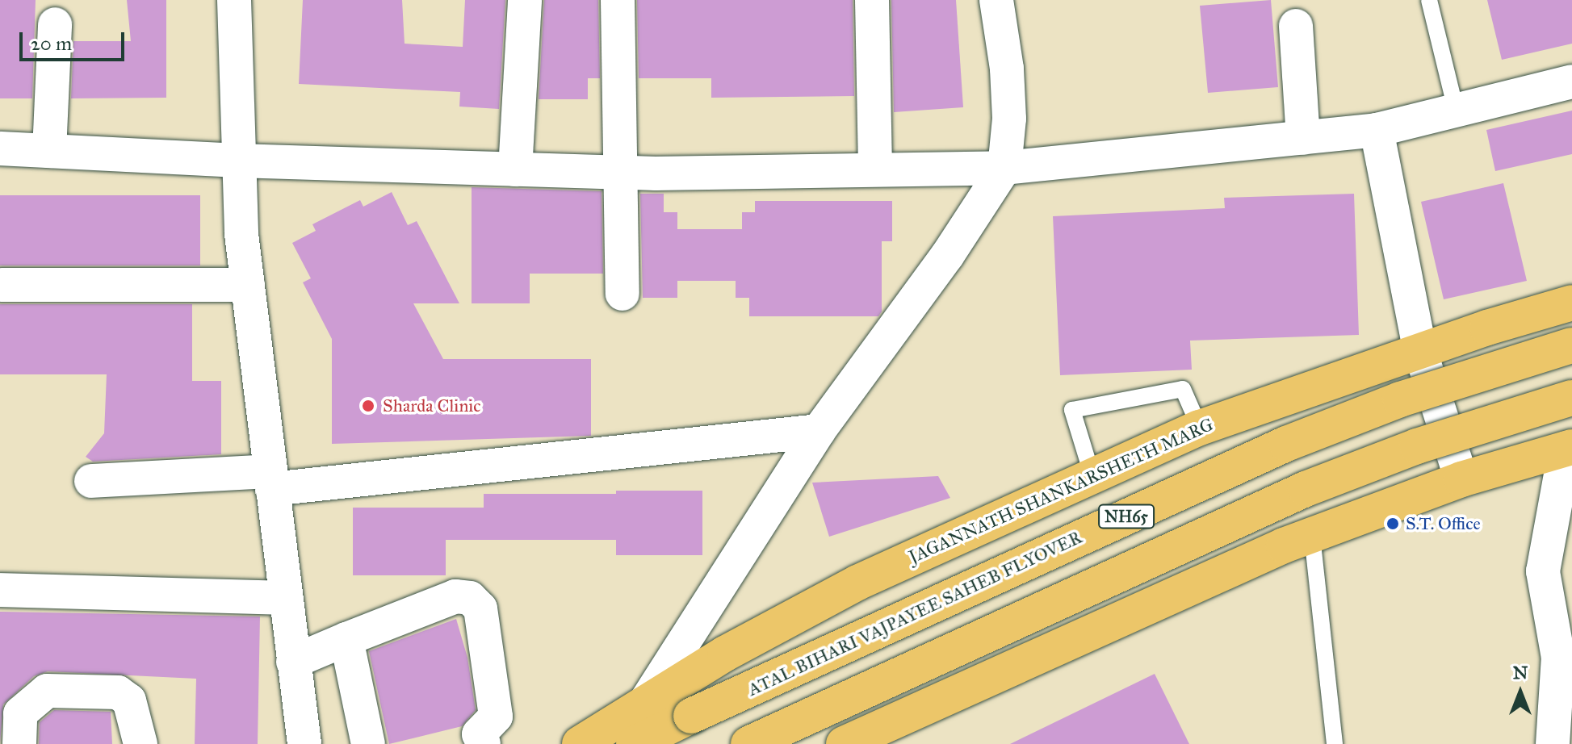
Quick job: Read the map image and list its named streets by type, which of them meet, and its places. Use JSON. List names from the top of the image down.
{
  "streets": {
    "main road": ["JAGANNATH SHANKARSHETH MARG", "NH65", "ATAL BIHARI VAJPAYEE SAHEB FLYOVER"]
  },
  "places": ["Sharda Clinic", "S.T. Office"],
  "scale_bar": "20 m",
  "north": "top"
}
